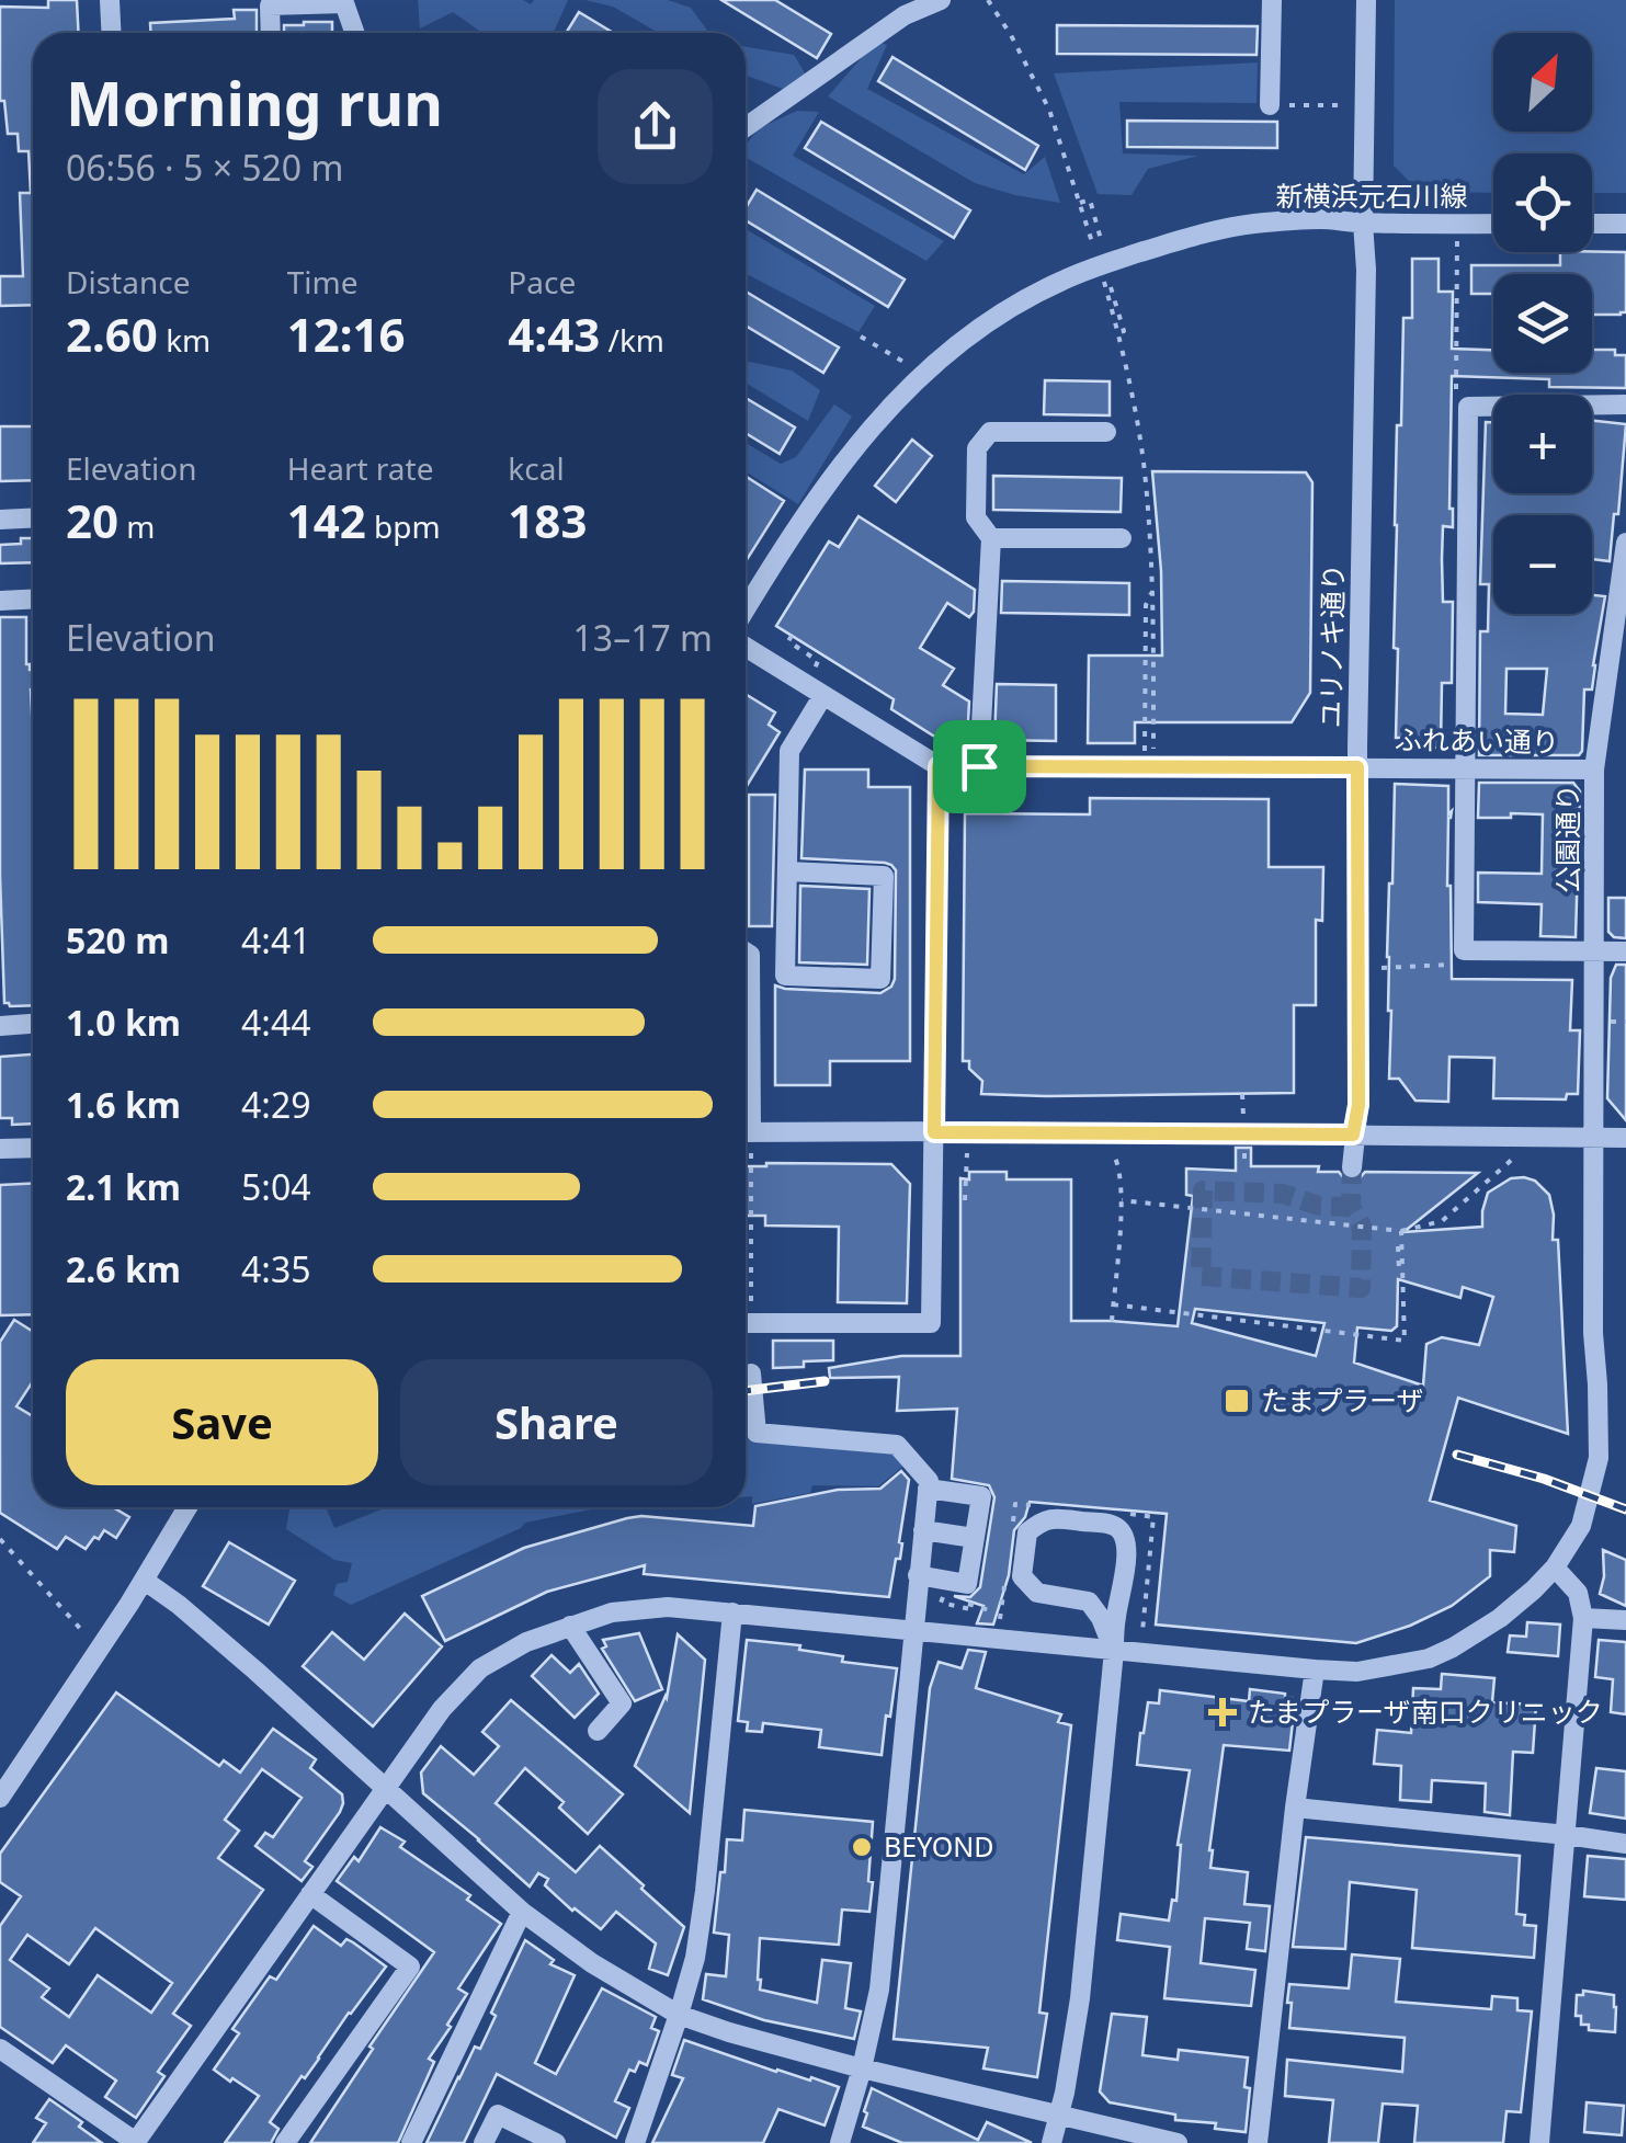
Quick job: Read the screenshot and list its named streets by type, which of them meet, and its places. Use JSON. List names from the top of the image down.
{
  "streets": {
    "street": [
      "新横浜元石川線",
      "ユリノキ通り",
      "ふれあい通り",
      "公園通り"
    ]
  },
  "crossings": [
    ["新横浜元石川線", "ユリノキ通り"],
    ["ユリノキ通り", "ふれあい通り"],
    ["ふれあい通り", "公園通り"]
  ],
  "places": {
    "transit": ["たまプラーザ"],
    "health": ["たまプラーザ南口クリニック"],
    "other": ["BEYOND"]
  },
  "north": "top right",
  "page": {
    "map_buttons": ["+", "−"],
    "heading": ["Morning run", "06:56 · 5 × 520 m"],
    "stats": [
      ["Distance", "2.60 km"],
      ["Time", "12:16"],
      ["Pace", "4:43 /km"],
      ["Elevation", "20 m"],
      ["Heart rate", "142 bpm"],
      ["kcal", "183"]
    ],
    "chart": ["Elevation", "13–17 m"],
    "list": [
      {
        "name": "520 m",
        "note": "4:41"
      },
      {
        "name": "1.0 km",
        "note": "4:44"
      },
      {
        "name": "1.6 km",
        "note": "4:29"
      },
      {
        "name": "2.1 km",
        "note": "5:04"
      },
      {
        "name": "2.6 km",
        "note": "4:35"
      }
    ],
    "buttons": ["Save", "Share"]
  }
}
